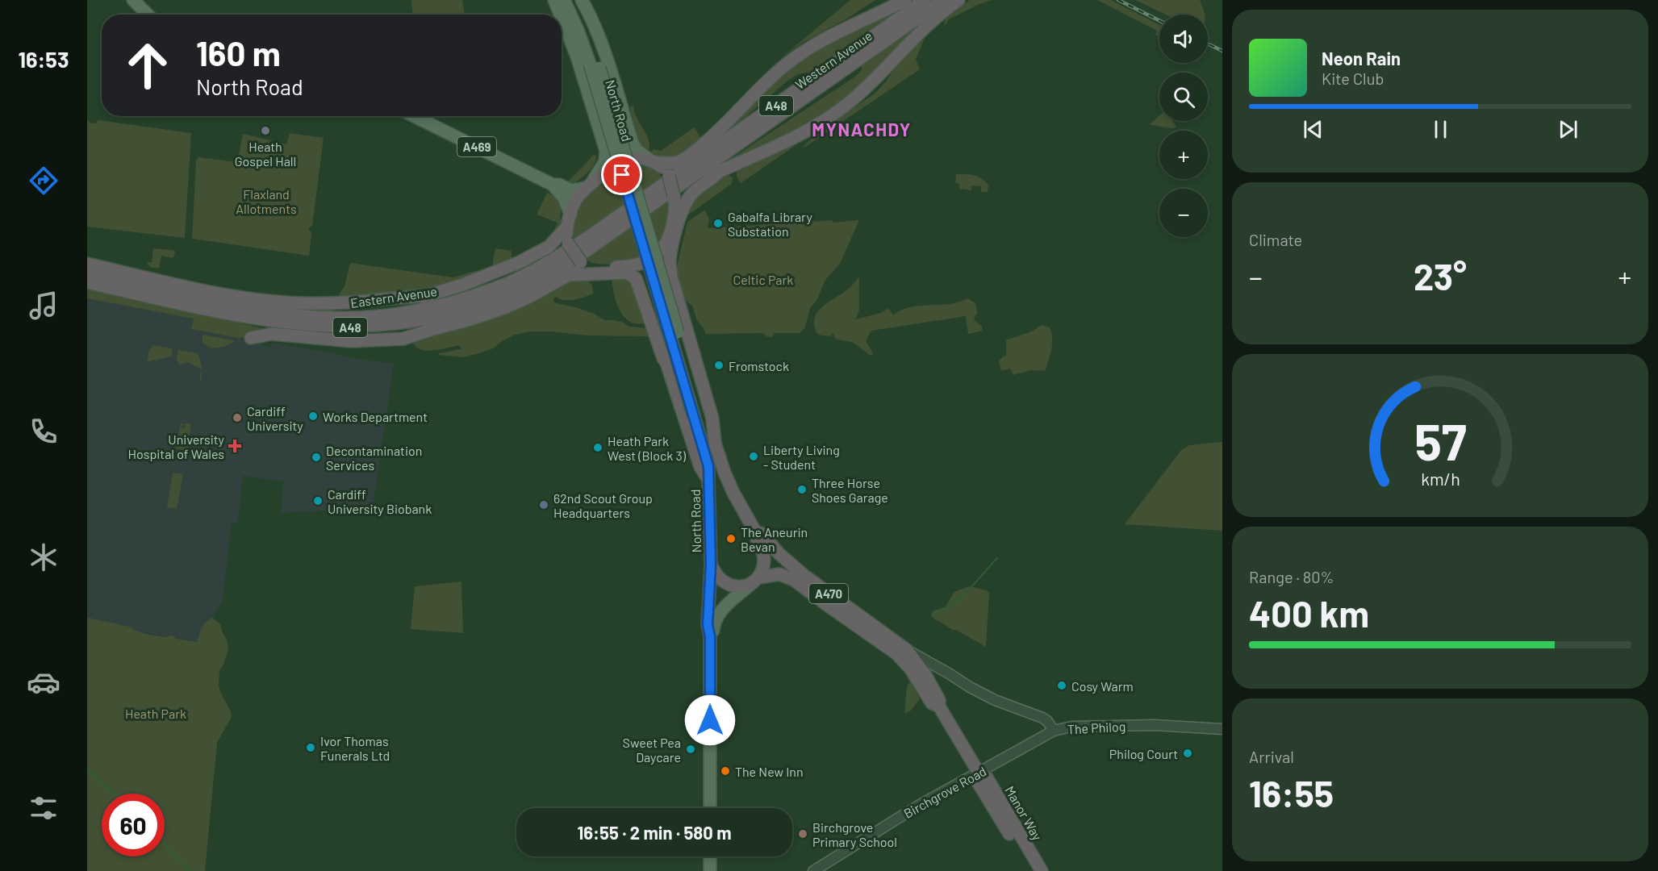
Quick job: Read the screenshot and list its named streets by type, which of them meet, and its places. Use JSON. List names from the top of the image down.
{
  "streets": {
    "highway": [
      "Western Avenue",
      "A48",
      "North Road",
      "Eastern Avenue",
      "A470",
      "Manor Way"
    ],
    "main road": ["A469"],
    "street": ["The Philog", "Birchgrove Road"]
  },
  "crossings": [
    ["Western Avenue", "Eastern Avenue"],
    ["North Road", "A470"],
    ["A470", "The Philog"],
    ["A470", "Manor Way"],
    ["The Philog", "Birchgrove Road"],
    ["The Philog", "Manor Way"],
    ["Birchgrove Road", "Manor Way"]
  ],
  "districts": ["MYNACHDY"],
  "parks": ["Flaxland Allotments", "Celtic Park", "Heath Park"],
  "places": {
    "other": [
      "Heath Gospel Hall",
      "Gabalfa Library Substation",
      "Fromstock",
      "Works Department",
      "Cardiff University",
      "Heath Park West (Block 3)",
      "Liberty Living - Student",
      "Decontamination Services",
      "Three Horse Shoes Garage",
      "Cardiff University Biobank",
      "62nd Scout Group Headquarters",
      "The Aneurin Bevan",
      "Cosy Warm",
      "Ivor Thomas Funerals Ltd",
      "Sweet Pea Daycare",
      "Philog Court",
      "The New Inn",
      "Birchgrove Primary School"
    ],
    "health": ["University Hospital of Wales"]
  },
  "page": {
    "tabs": "16:53",
    "map_buttons": ["+", "−"],
    "turn": ["160 m", "North Road"],
    "song": ["Neon Rain", "Kite Club"],
    "tile": [
      "Climate",
      ["Range · 80%", "400 km"],
      ["Arrival", "16:55"]
    ],
    "heat": ["−", "23°", "+"],
    "limit": "60",
    "trip": "16:55 · 2 min · 580 m",
    "gauge": ["57", "km/h"]
  }
}
